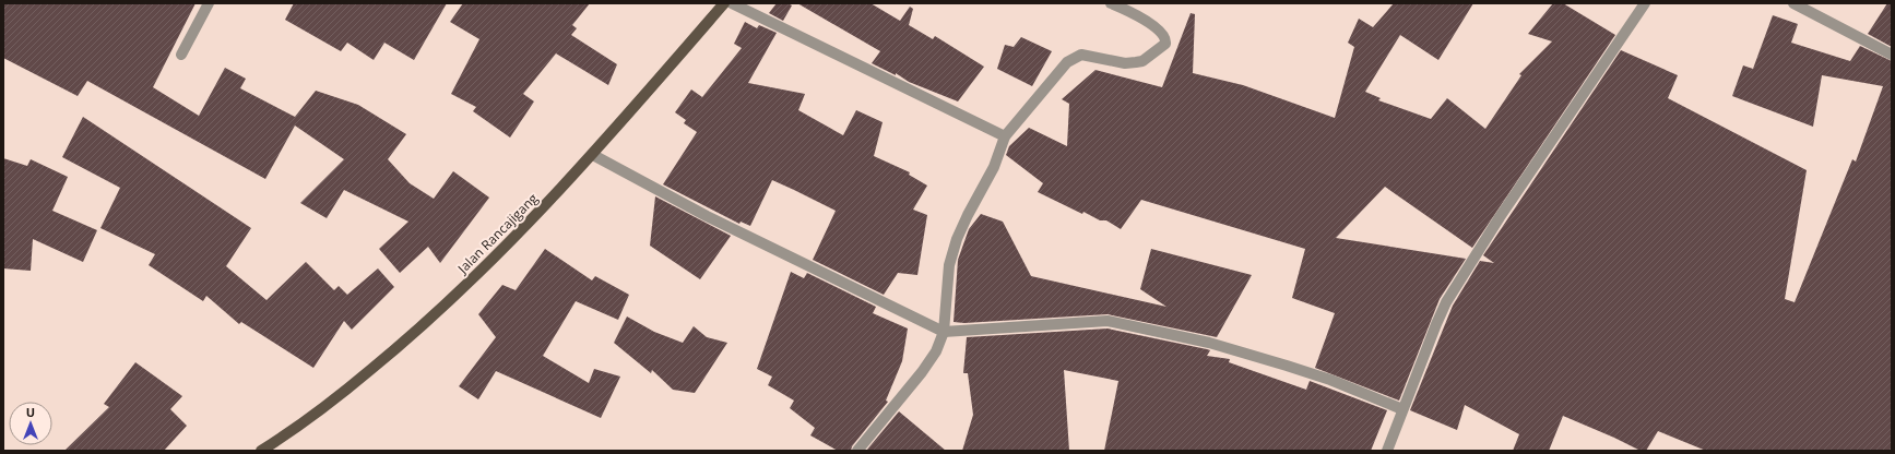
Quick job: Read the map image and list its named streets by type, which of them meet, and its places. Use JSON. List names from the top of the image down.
{
  "streets": {
    "main road": ["Jalan Rancajigang"]
  },
  "north": "top"
}
